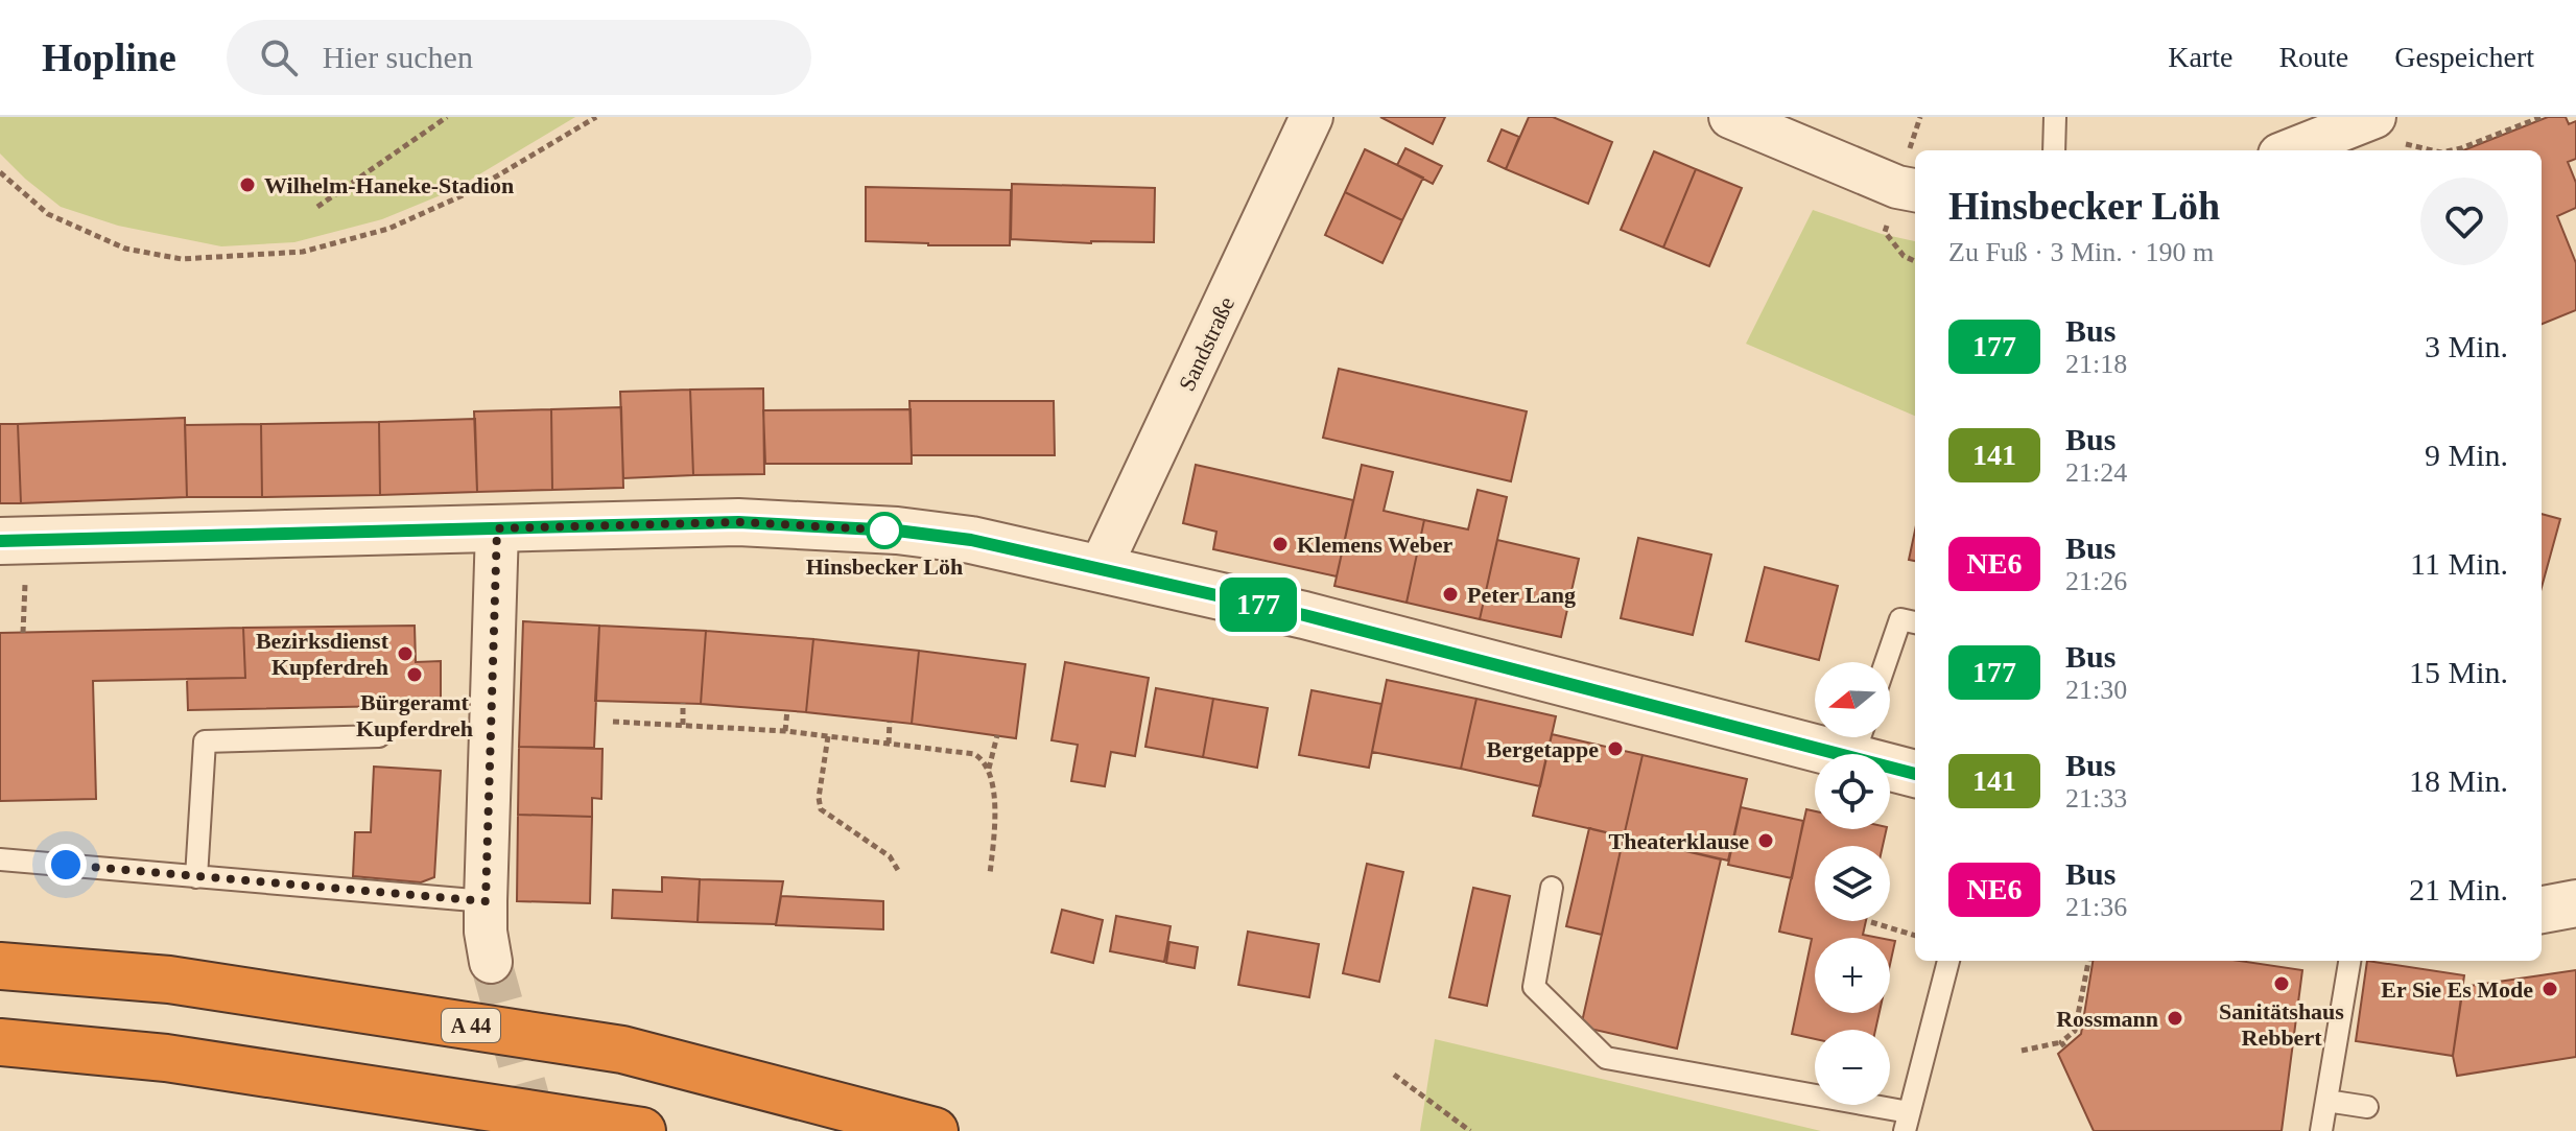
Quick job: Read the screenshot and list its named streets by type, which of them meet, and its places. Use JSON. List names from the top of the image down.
{
  "streets": {
    "highway": ["A 44"],
    "street": ["Sandstraße"]
  },
  "places": [
    "Wilhelm-Haneke-Stadion",
    "Hinsbecker Löh",
    "Klemens Weber",
    "Peter Lang",
    "Bezirksdienst Kupferdreh",
    "Bürgeramt Kupferdreh",
    "Bergetappe",
    "Theaterklause",
    "Sanitätshaus Rebbert",
    "Er Sie Es Mode",
    "Rossmann"
  ],
  "lines": ["bus line 177"],
  "north": "left",
  "page": {
    "header": "Hopline",
    "search": "Hier suchen",
    "nav": ["Karte", "Route", "Gespeichert"],
    "on_map": "177",
    "heading": ["Hinsbecker Löh", "Zu Fuß · 3 Min. · 190 m"],
    "list": [
      {
        "mark": "177",
        "name": "Bus",
        "note": "21:18",
        "value": "3 Min."
      },
      {
        "mark": "141",
        "name": "Bus",
        "note": "21:24",
        "value": "9 Min."
      },
      {
        "mark": "NE6",
        "name": "Bus",
        "note": "21:26",
        "value": "11 Min."
      },
      {
        "mark": "177",
        "name": "Bus",
        "note": "21:30",
        "value": "15 Min."
      },
      {
        "mark": "141",
        "name": "Bus",
        "note": "21:33",
        "value": "18 Min."
      },
      {
        "mark": "NE6",
        "name": "Bus",
        "note": "21:36",
        "value": "21 Min."
      }
    ],
    "map_buttons": ["+", "−"]
  }
}
